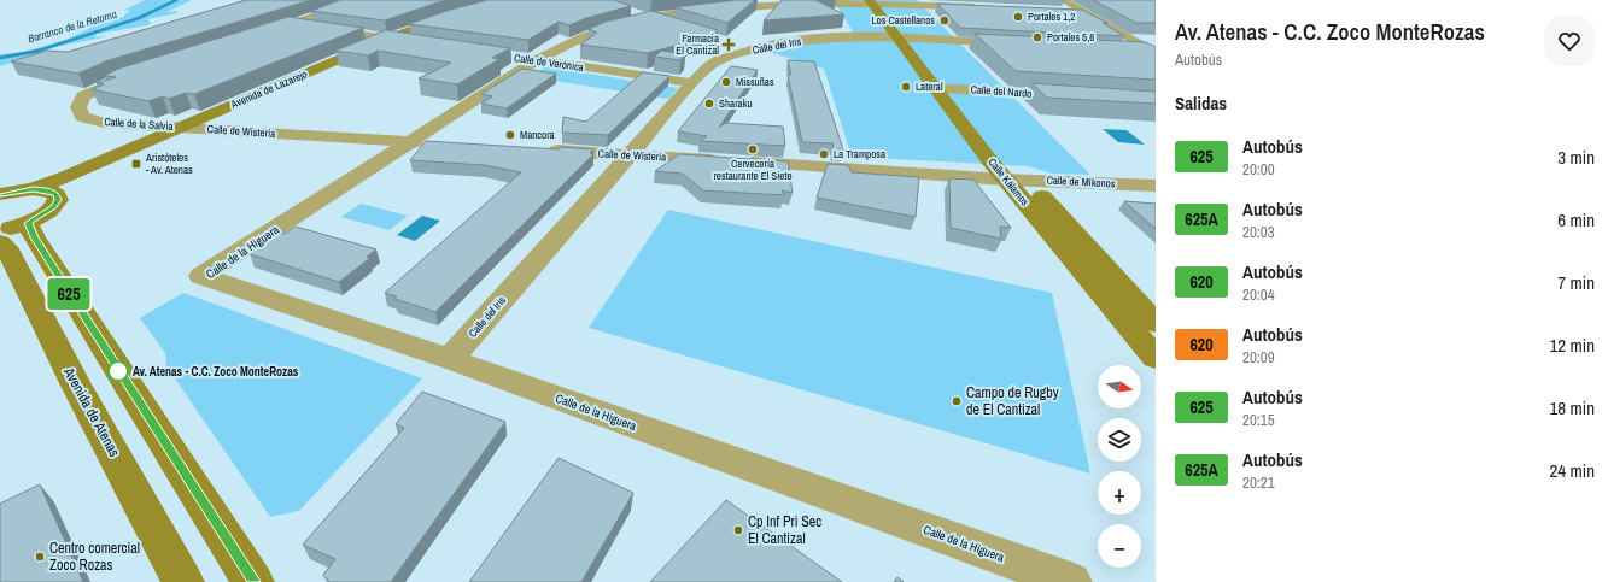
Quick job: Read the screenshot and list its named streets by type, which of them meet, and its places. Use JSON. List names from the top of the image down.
{
  "streets": {
    "main road": ["Avenida de Lazarejo", "Calle Kálamos", "Avenida de Atenas"],
    "street": [
      "Calle del Iris",
      "Calle de Verónica",
      "Calle del Nardo",
      "Calle de la Salvia",
      "Calle de Wisteria",
      "Calle de Mikonos",
      "Calle de la Higuera"
    ]
  },
  "crossings": [
    ["Calle del Iris", "Calle de Verónica"],
    ["Calle del Iris", "Calle de Wisteria"],
    ["Calle del Iris", "Calle Kálamos"],
    ["Calle del Iris", "Calle de la Higuera"],
    ["Calle de Verónica", "Calle de la Higuera"],
    ["Avenida de Lazarejo", "Calle de la Salvia"],
    ["Avenida de Lazarejo", "Calle de Wisteria"],
    ["Calle del Nardo", "Calle Kálamos"],
    ["Calle de la Salvia", "Calle de Wisteria"],
    ["Calle de Wisteria", "Calle Kálamos"],
    ["Calle de Wisteria", "Calle de Mikonos"],
    ["Calle de Wisteria", "Calle de la Higuera"],
    ["Calle Kálamos", "Calle de Mikonos"],
    ["Calle Kálamos", "Calle de la Higuera"]
  ],
  "water": ["Barranco de la Retorna"],
  "places": {
    "other": [
      "Portales 1,2",
      "Los Castellanos",
      "Portales 5,6",
      "Missuñas",
      "Lateral",
      "Sharaku",
      "Mancora",
      "Cervecería restaurante El Siete",
      "La Tramposa",
      "Av. Atenas - C.C. Zoco MonteRozas",
      "Campo de Rugby de El Cantizal",
      "Cp Inf Pri Sec El Cantizal",
      "Centro comercial Zoco Rozas"
    ],
    "health": ["Farmacia El Cantizal"],
    "transit": ["Aristóteles - Av. Atenas"]
  },
  "lines": ["bus line 625"],
  "north": "right",
  "page": {
    "on_map": "625",
    "heading": [
      ["Av. Atenas - C.C. Zoco MonteRozas", "Autobús"],
      "Salidas"
    ],
    "list": [
      {
        "mark": "625",
        "name": "Autobús",
        "note": "20:00",
        "value": "3 min"
      },
      {
        "mark": "625A",
        "name": "Autobús",
        "note": "20:03",
        "value": "6 min"
      },
      {
        "mark": "620",
        "name": "Autobús",
        "note": "20:04",
        "value": "7 min"
      },
      {
        "mark": "620",
        "name": "Autobús",
        "note": "20:09",
        "value": "12 min"
      },
      {
        "mark": "625",
        "name": "Autobús",
        "note": "20:15",
        "value": "18 min"
      },
      {
        "mark": "625A",
        "name": "Autobús",
        "note": "20:21",
        "value": "24 min"
      }
    ],
    "map_buttons": ["+", "−"]
  }
}
